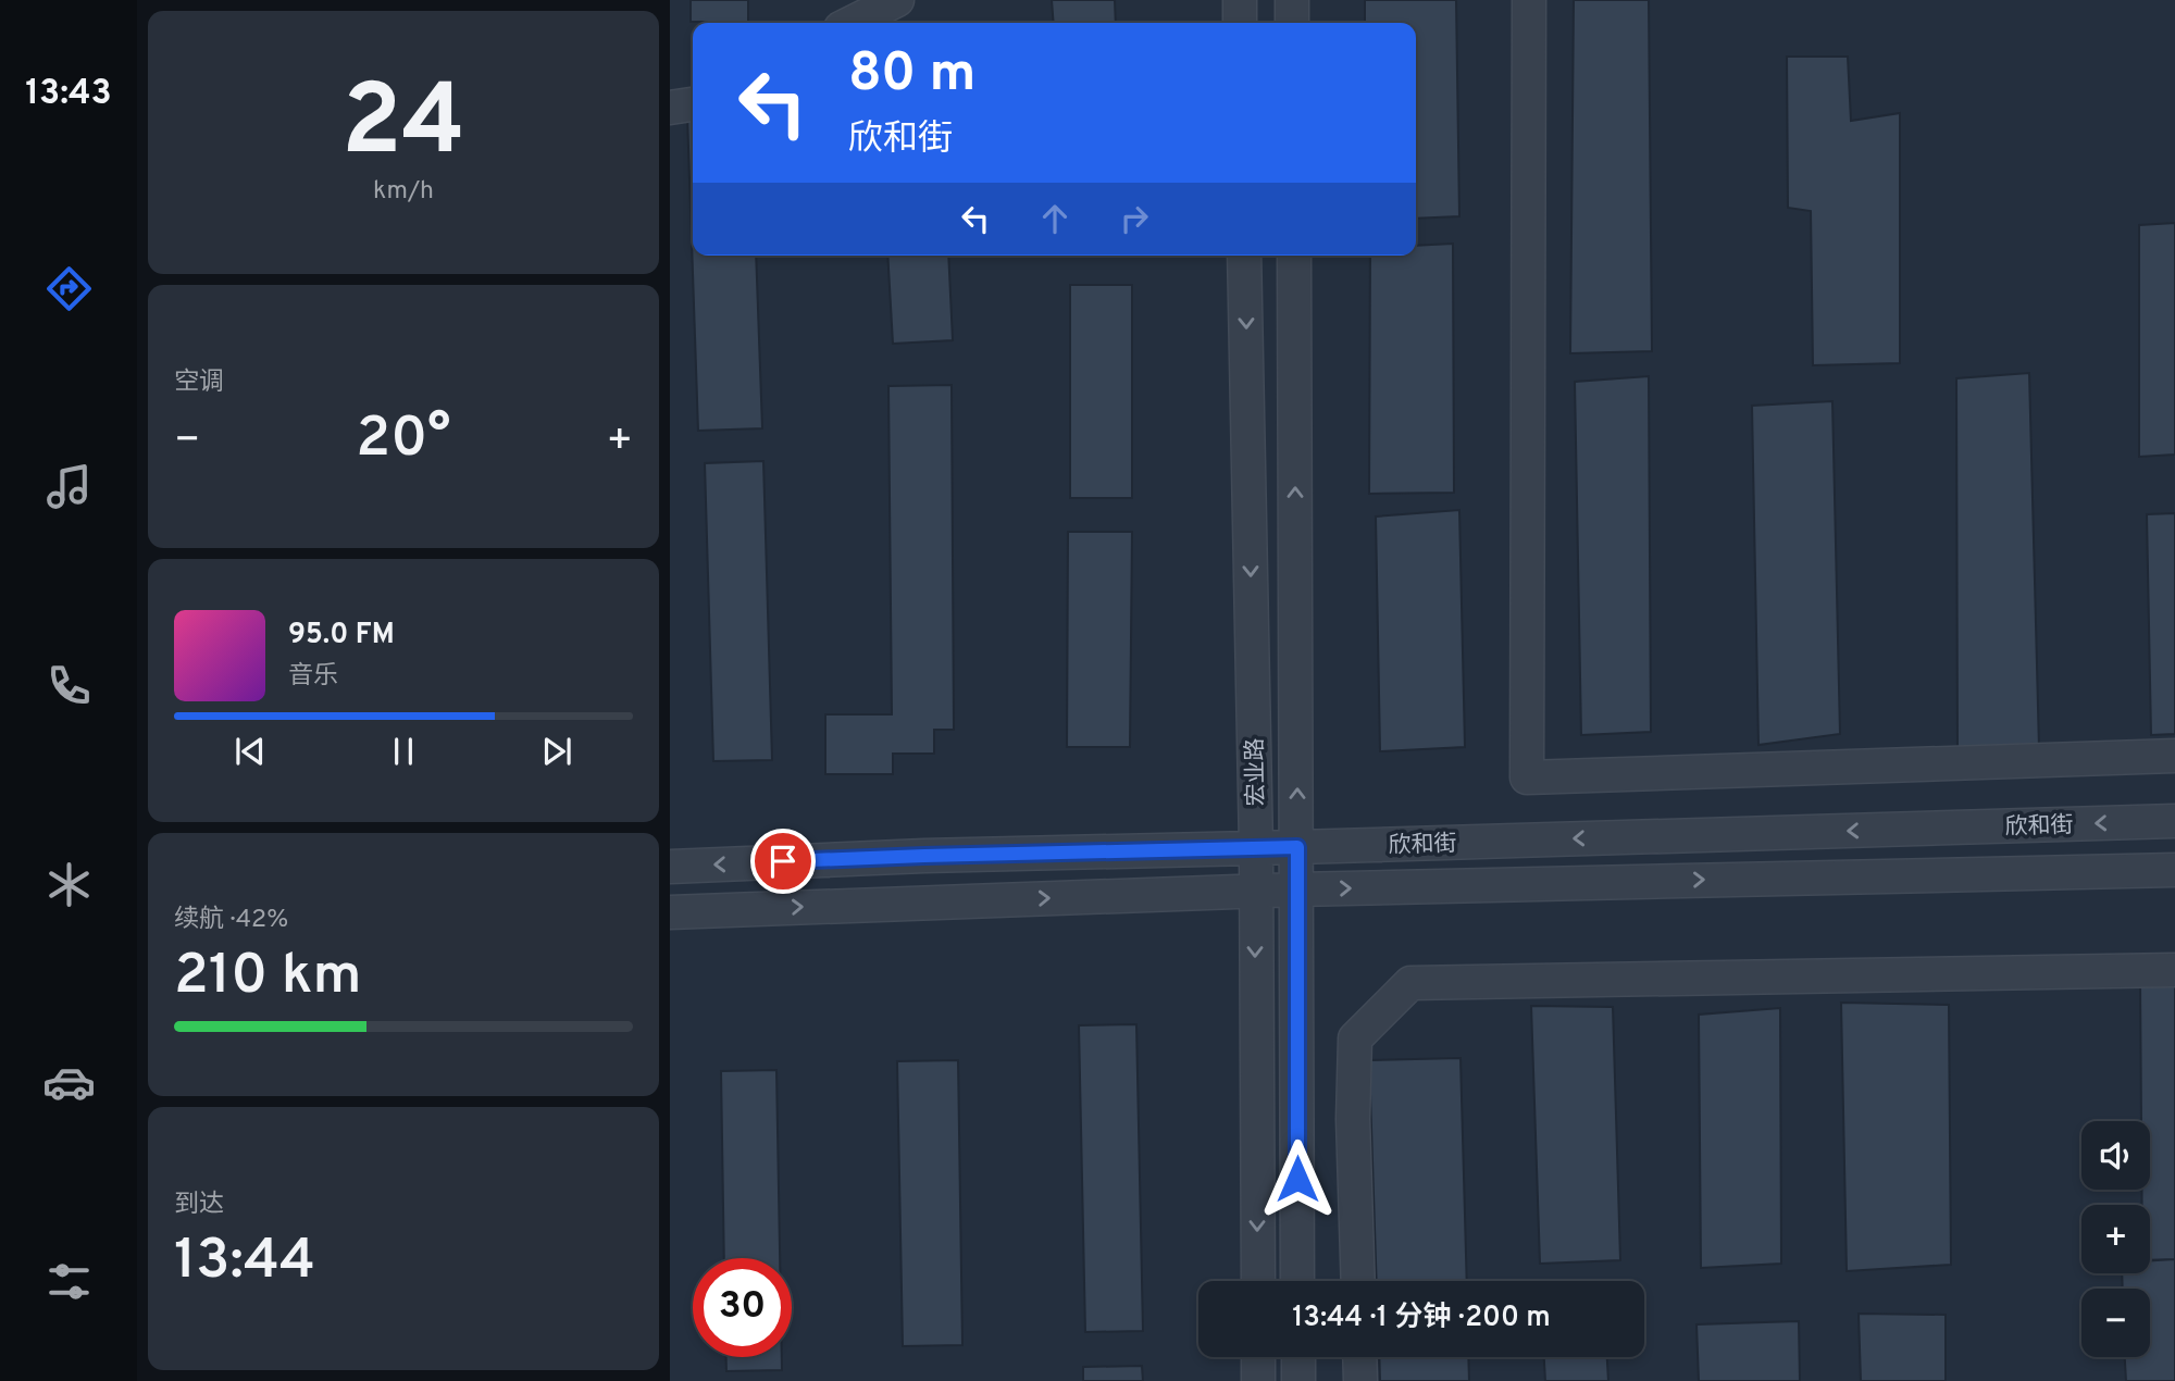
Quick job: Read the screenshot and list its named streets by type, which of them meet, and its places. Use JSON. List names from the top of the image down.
{
  "streets": {
    "street": ["宏业路", "欣和街"]
  },
  "crossings": [
    ["宏业路", "欣和街"]
  ],
  "page": {
    "tabs": "13:43",
    "tile": [
      ["24", "km/h"],
      "空调",
      ["续航 · 42%", "210 km"],
      ["到达", "13:44"]
    ],
    "turn": ["80 m", "欣和街"],
    "heat": ["−", "20°", "+"],
    "song": ["95.0 FM", "音乐"],
    "map_buttons": ["+", "−"],
    "limit": "30",
    "trip": "13:44 · 1 分钟 · 200 m"
  }
}
